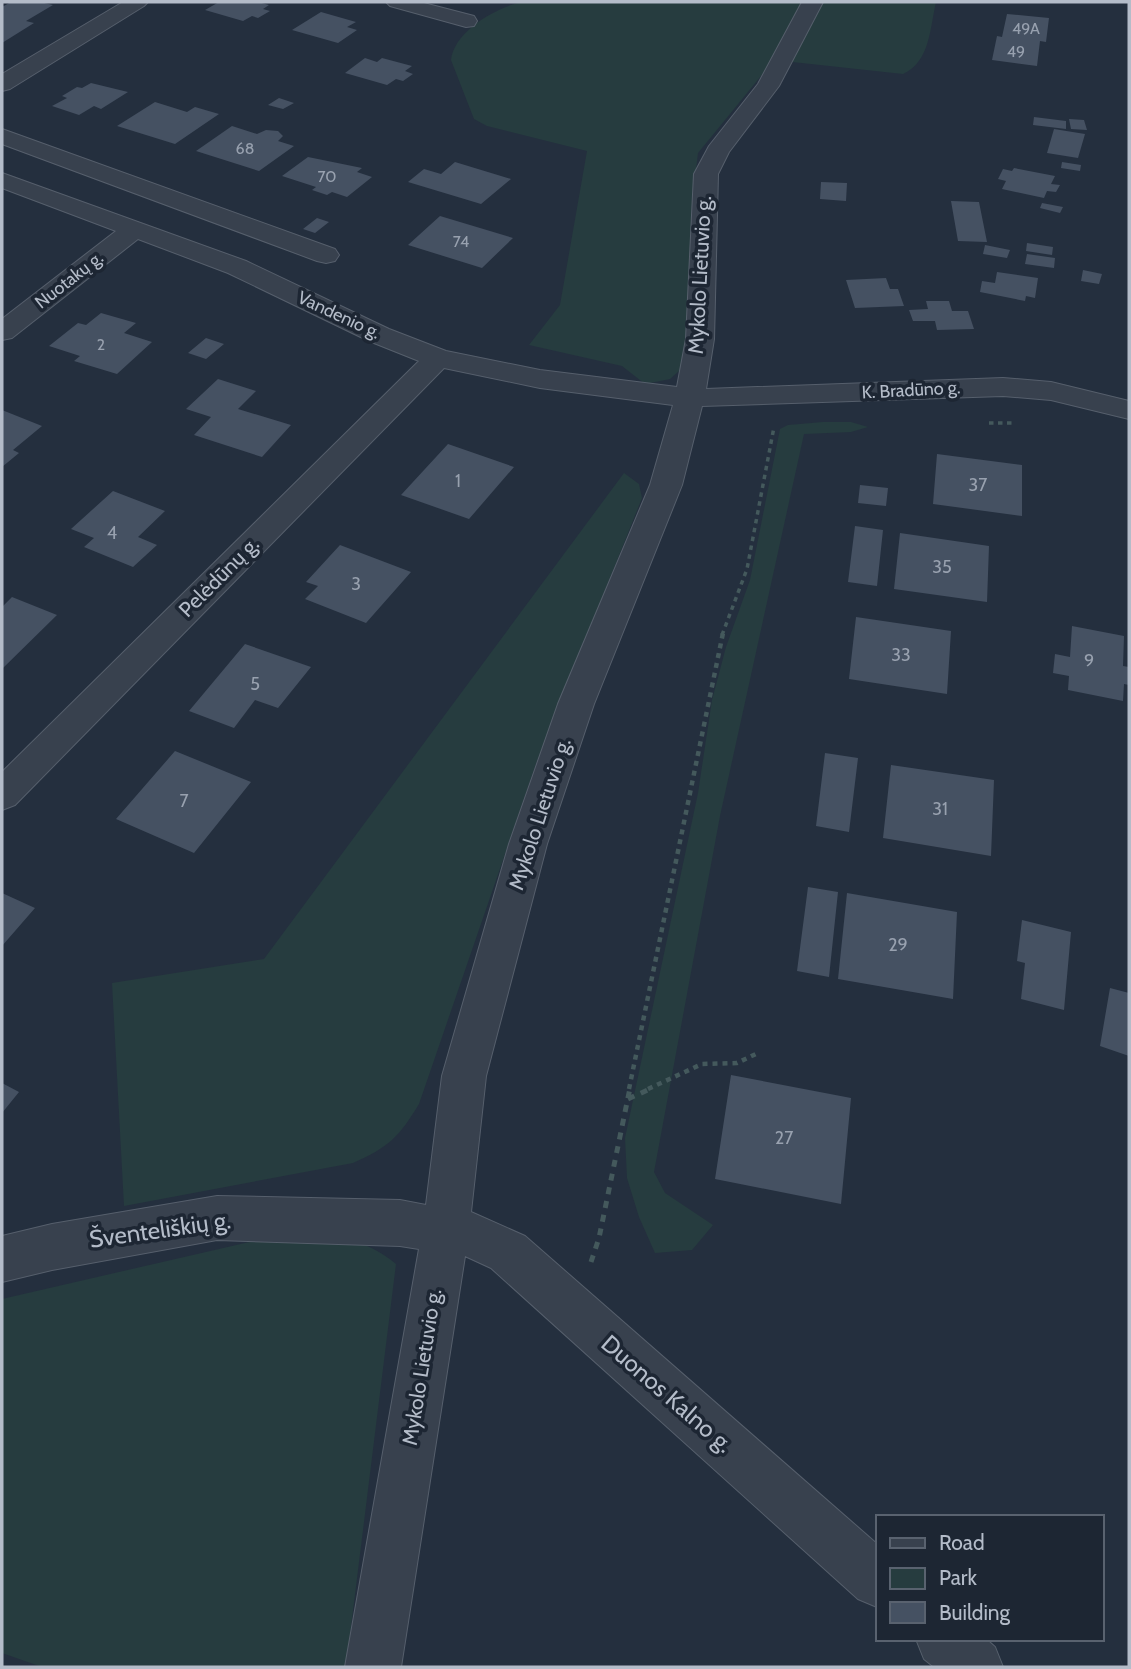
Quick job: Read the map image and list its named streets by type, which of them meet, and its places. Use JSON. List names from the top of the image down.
{
  "streets": {
    "street": [
      "Mykolo Lietuvio g.",
      "Nuotakų g.",
      "Vandenio g.",
      "K. Bradūno g.",
      "Pelėdūnų g.",
      "Šventeliškių g.",
      "Duonos Kalno g."
    ]
  },
  "crossings": [
    ["Mykolo Lietuvio g.", "Vandenio g."],
    ["Mykolo Lietuvio g.", "K. Bradūno g."],
    ["Mykolo Lietuvio g.", "Šventeliškių g."],
    ["Mykolo Lietuvio g.", "Duonos Kalno g."],
    ["Nuotakų g.", "Vandenio g."],
    ["Vandenio g.", "K. Bradūno g."],
    ["Vandenio g.", "Pelėdūnų g."],
    ["Šventeliškių g.", "Duonos Kalno g."]
  ],
  "house_numbers": [
    "49A",
    "49",
    "68",
    "70",
    "74",
    "2",
    "1",
    "37",
    "4",
    "35",
    "3",
    "33",
    "9",
    "5",
    "7",
    "31",
    "29",
    "27"
  ],
  "legend": ["Road", "Park", "Building"]
}
